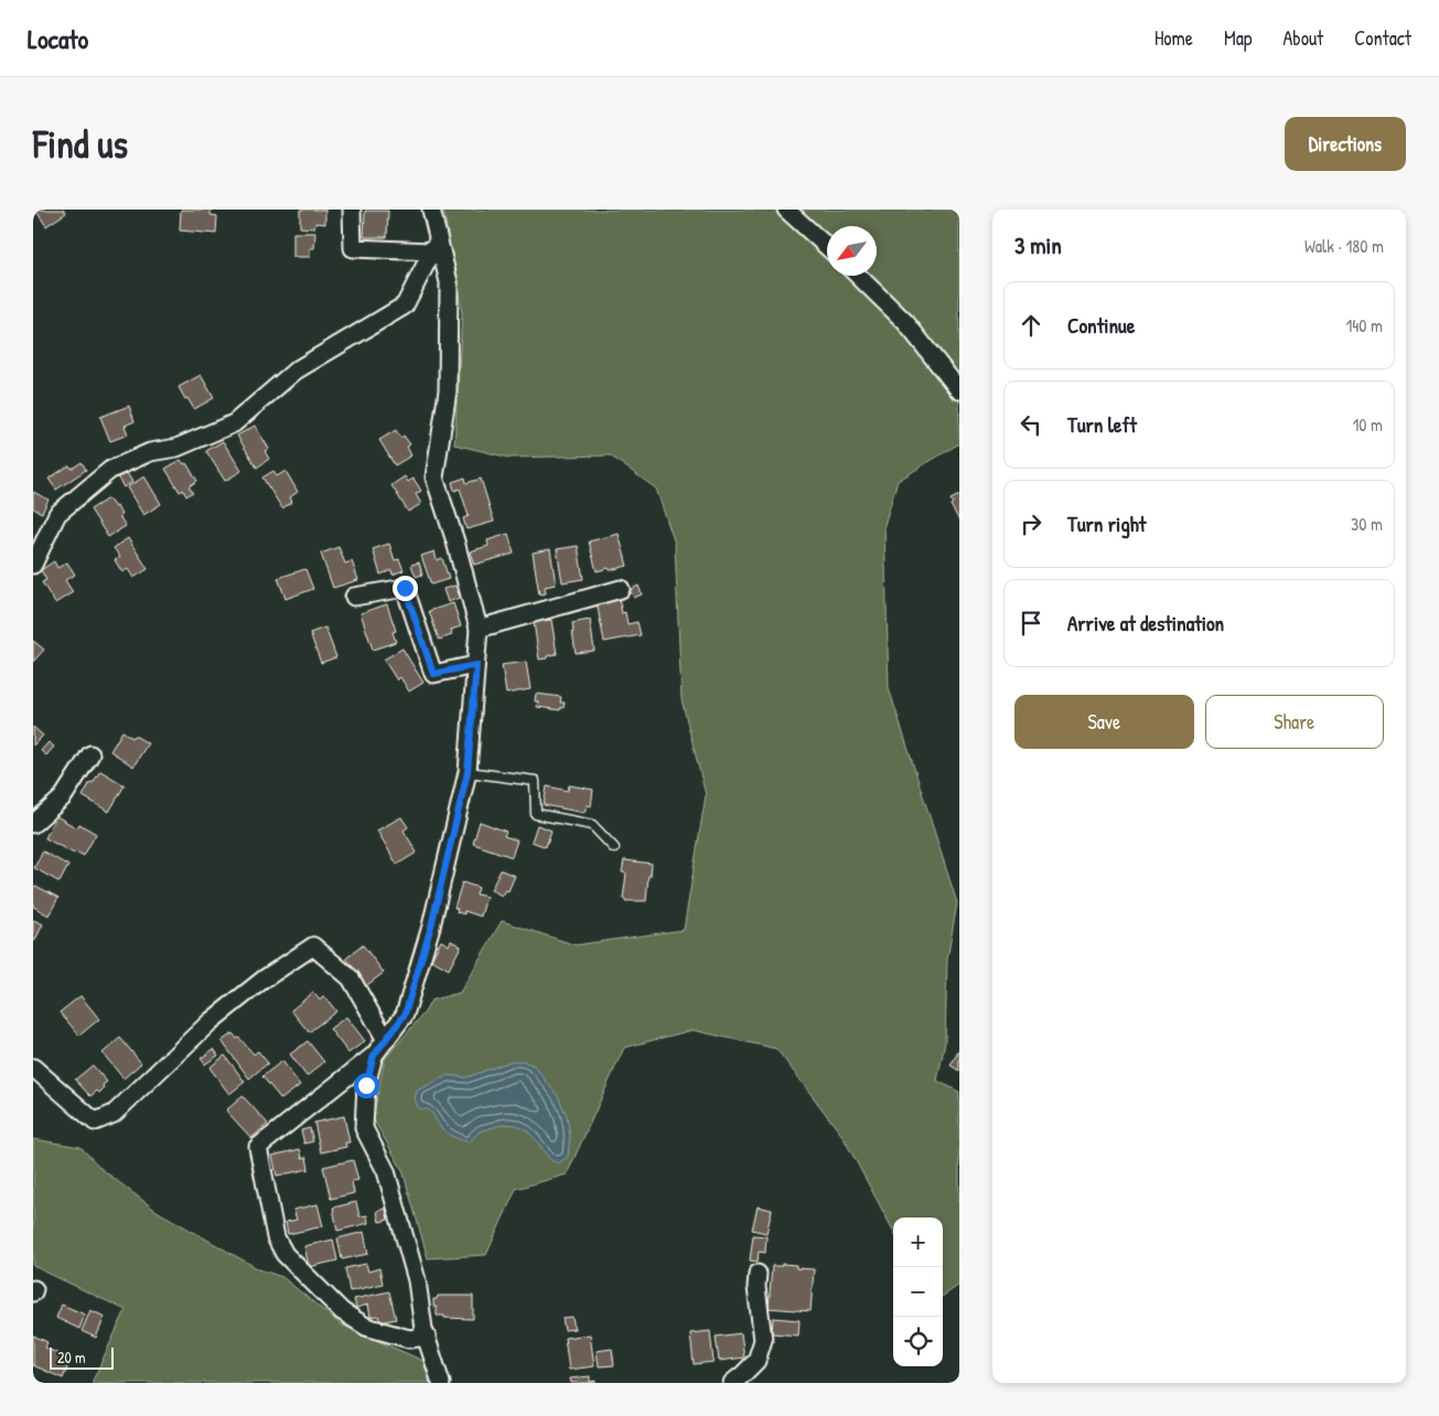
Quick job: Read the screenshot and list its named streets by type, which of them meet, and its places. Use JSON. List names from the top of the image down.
{
  "scale_bar": "20 m",
  "north": "bottom left",
  "page": {
    "header": "Locato",
    "nav": [
      "Home",
      "Map",
      "About",
      "Contact"
    ],
    "buttons": [
      "Directions",
      ["Save", "Share"]
    ],
    "title": "Find us",
    "heading": ["3 min", "Walk · 180 m"],
    "list": [
      ["Continue", "140 m"],
      ["Turn left", "10 m"],
      ["Turn right", "30 m"],
      "Arrive at destination"
    ],
    "map_buttons": ["+", "−"],
    "scale": "20 m"
  }
}
